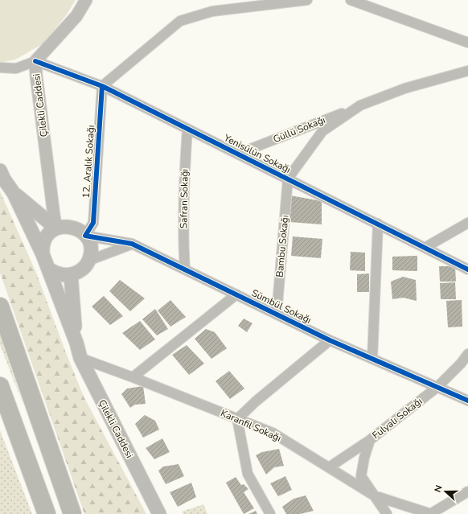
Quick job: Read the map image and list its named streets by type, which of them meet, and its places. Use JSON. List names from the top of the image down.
{
  "streets": {
    "main road": ["Çilekli Caddesi"],
    "street": [
      "Güllü Sokağı",
      "Yenisülün Sokağı",
      "12. Aralık Sokağı",
      "Safran Sokağı",
      "Bambu Sokağı",
      "Sümbül Sokağı",
      "Fulyalı Sokağı",
      "Karanfil Sokağı"
    ]
  },
  "crossings": [
    ["Çilekli Caddesi", "Yenisülün Sokağı"],
    ["Çilekli Caddesi", "12. Aralık Sokağı"],
    ["Çilekli Caddesi", "Sümbül Sokağı"],
    ["Çilekli Caddesi", "Karanfil Sokağı"],
    ["Güllü Sokağı", "Yenisülün Sokağı"],
    ["Güllü Sokağı", "Bambu Sokağı"],
    ["Yenisülün Sokağı", "12. Aralık Sokağı"],
    ["Yenisülün Sokağı", "Safran Sokağı"],
    ["Yenisülün Sokağı", "Bambu Sokağı"],
    ["12. Aralık Sokağı", "Sümbül Sokağı"],
    ["Safran Sokağı", "Sümbül Sokağı"],
    ["Bambu Sokağı", "Sümbül Sokağı"],
    ["Sümbül Sokağı", "Fulyalı Sokağı"],
    ["Fulyalı Sokağı", "Karanfil Sokağı"]
  ],
  "north": "left"
}
